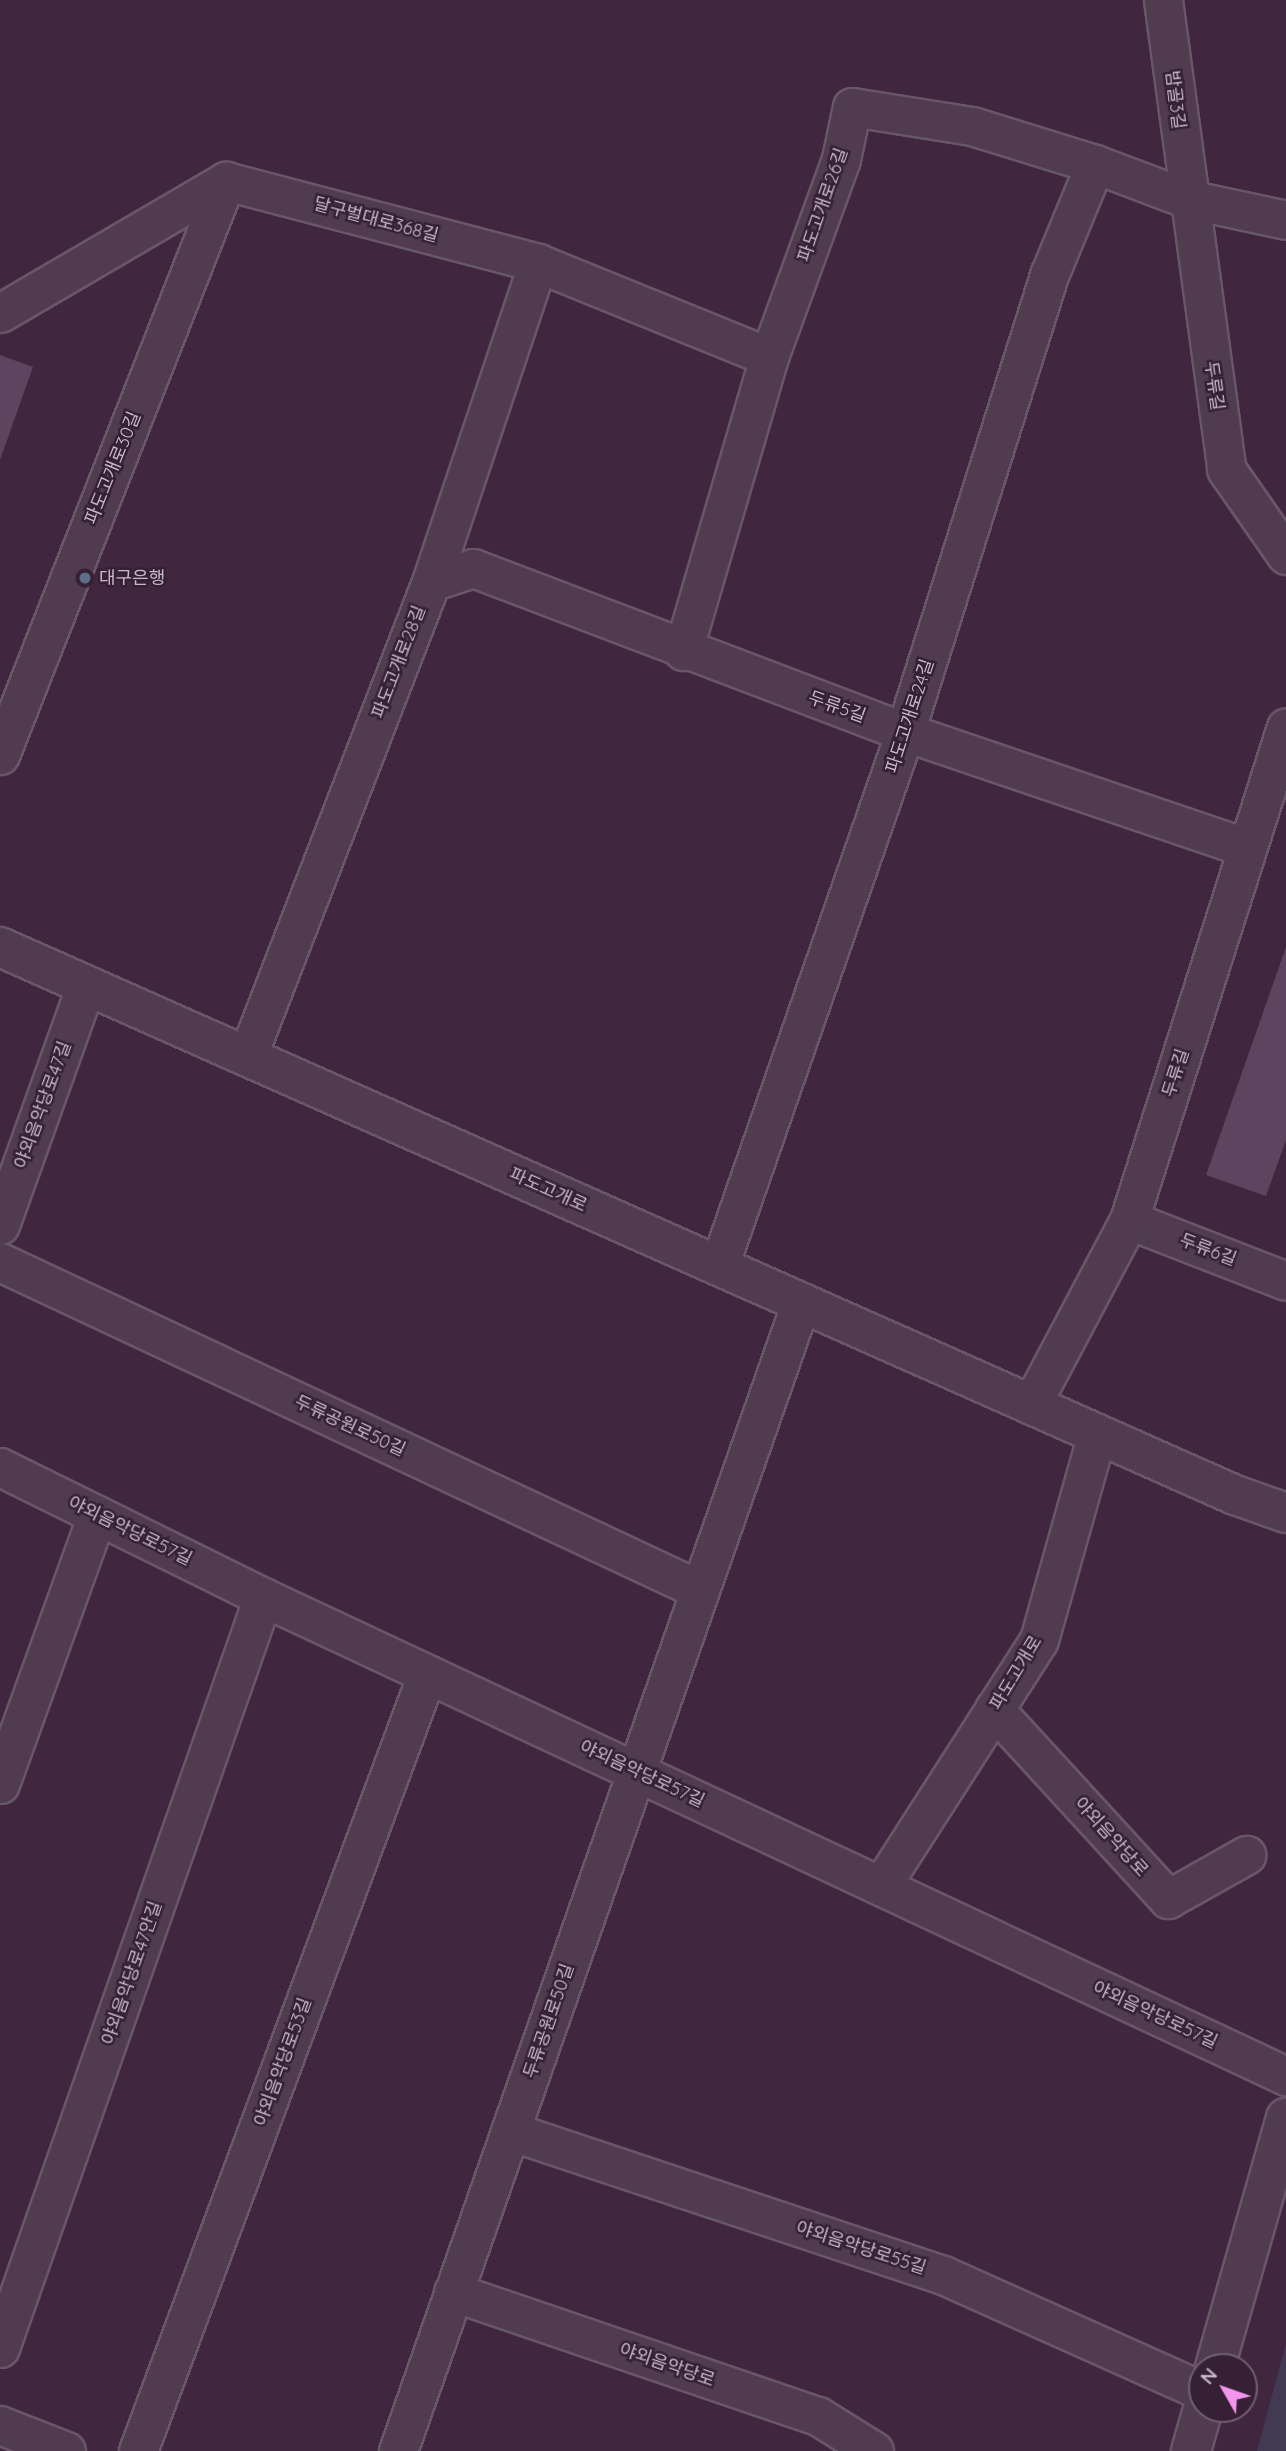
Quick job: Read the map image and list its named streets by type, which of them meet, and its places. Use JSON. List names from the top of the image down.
{
  "streets": {
    "street": [
      "밤골3길",
      "파도고개로26길",
      "달구벌대로368길",
      "두류길",
      "파도고개로30길",
      "파도고개로28길",
      "두류5길",
      "파도고개로24길",
      "야외음악당로47길",
      "파도고개로",
      "두류6길",
      "두류공원로50길",
      "야외음악당로57길",
      "야외음악당로",
      "야외음악당로47안길",
      "야외음악당로53길",
      "야외음악당로55길"
    ]
  },
  "crossings": [
    ["밤골3길", "파도고개로26길"],
    ["밤골3길", "두류길"],
    ["파도고개로26길", "달구벌대로368길"],
    ["파도고개로26길", "두류길"],
    ["파도고개로26길", "두류5길"],
    ["파도고개로26길", "파도고개로24길"],
    ["달구벌대로368길", "파도고개로30길"],
    ["달구벌대로368길", "파도고개로28길"],
    ["두류길", "두류5길"],
    ["두류길", "파도고개로"],
    ["두류길", "두류6길"],
    ["파도고개로28길", "두류5길"],
    ["파도고개로28길", "파도고개로"],
    ["두류5길", "파도고개로24길"],
    ["파도고개로24길", "파도고개로"],
    ["야외음악당로47길", "파도고개로"],
    ["파도고개로", "두류공원로50길"],
    ["파도고개로", "야외음악당로57길"],
    ["파도고개로", "야외음악당로"],
    ["두류공원로50길", "야외음악당로57길"],
    ["두류공원로50길", "야외음악당로"],
    ["두류공원로50길", "야외음악당로55길"],
    ["야외음악당로57길", "야외음악당로47안길"],
    ["야외음악당로57길", "야외음악당로53길"]
  ],
  "places": ["대구은행"],
  "north": "top left"
}
